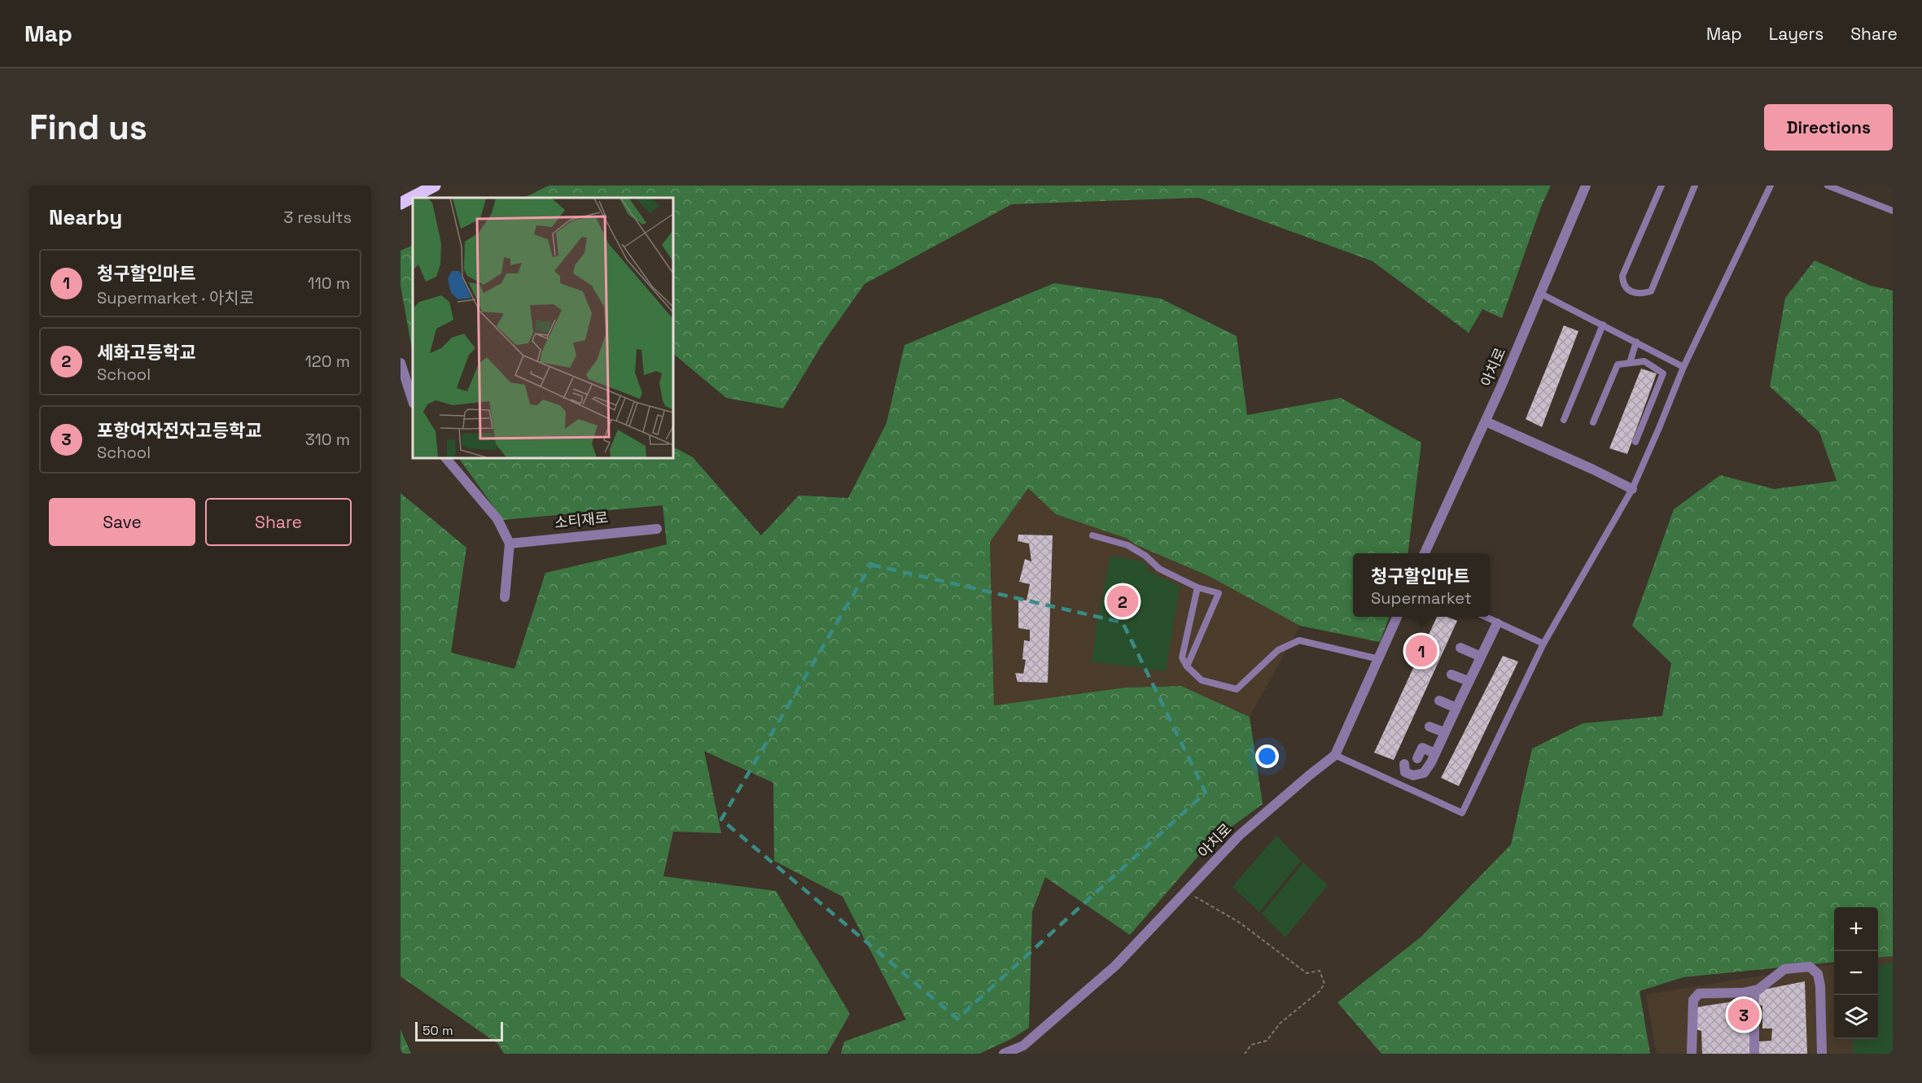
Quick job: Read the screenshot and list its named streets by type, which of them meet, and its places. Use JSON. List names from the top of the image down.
{
  "streets": {
    "street": ["아치로", "소티재로"]
  },
  "scale_bar": "50 m",
  "page": {
    "header": "Map",
    "nav": ["Map", "Layers", "Share"],
    "buttons": [
      "Directions",
      ["Save", "Share"]
    ],
    "title": "Find us",
    "heading": ["Nearby", "3 results"],
    "list": [
      {
        "mark": "1",
        "name": "청구할인마트",
        "note": "Supermarket · 아치로",
        "value": "110 m"
      },
      {
        "mark": "2",
        "name": "세화고등학교",
        "note": "School",
        "value": "120 m"
      },
      {
        "mark": "3",
        "name": "포항여자전자고등학교",
        "note": "School",
        "value": "310 m"
      }
    ],
    "popup": ["청구할인마트", "Supermarket"],
    "pins": ["2", "1", "3"],
    "map_buttons": ["+", "−"],
    "scale": "50 m"
  }
}
